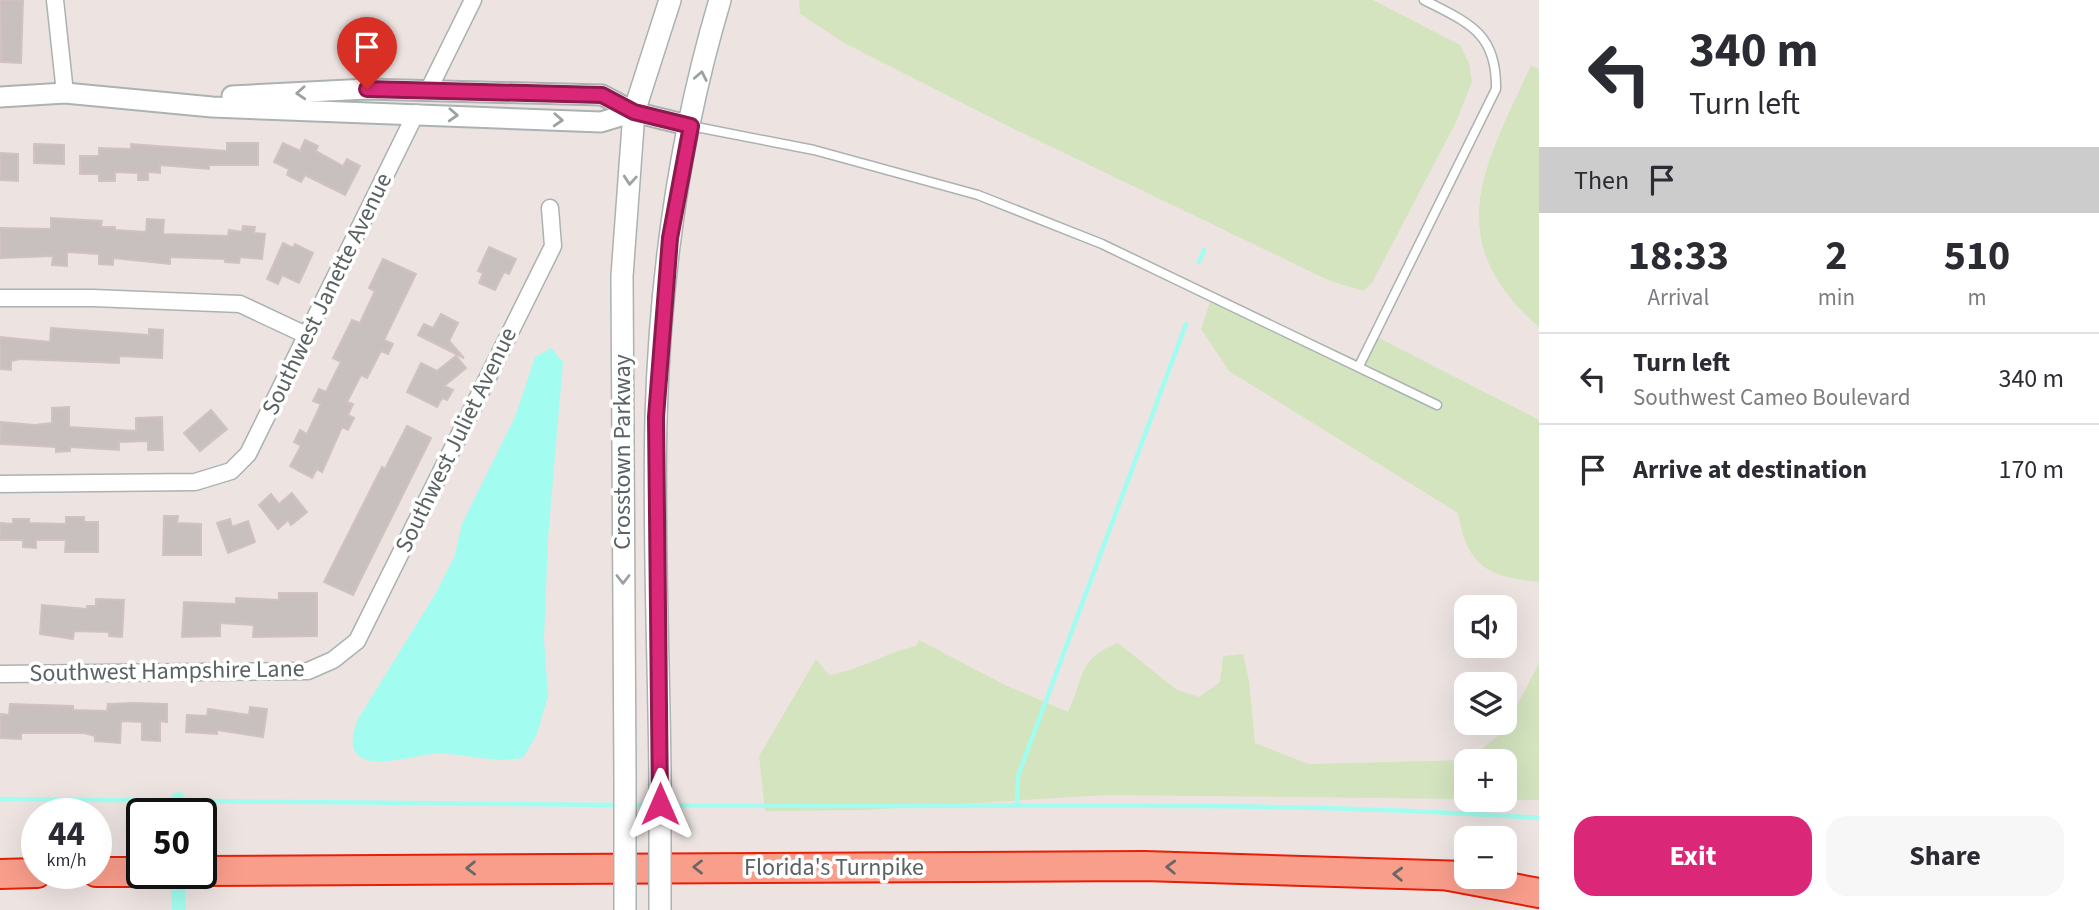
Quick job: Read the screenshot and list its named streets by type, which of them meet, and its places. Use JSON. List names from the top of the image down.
{
  "streets": {
    "highway": ["Florida's Turnpike"],
    "main road": ["Crosstown Parkway"],
    "street": ["Southwest Janette Avenue", "Southwest Juliet Avenue", "Southwest Hampshire Lane"]
  },
  "crossings": [
    ["Southwest Juliet Avenue", "Southwest Hampshire Lane"]
  ],
  "one_way": ["Florida's Turnpike"],
  "page": {
    "turn": ["340 m", "Turn left"],
    "then": "Then",
    "eta": [
      "18:33",
      "Arrival",
      "2",
      "min",
      "510",
      "m"
    ],
    "list": [
      {
        "name": "Turn left",
        "note": "Southwest Cameo Boulevard",
        "value": "340 m"
      },
      {
        "name": "Arrive at destination",
        "value": "170 m"
      }
    ],
    "map_buttons": ["+", "−"],
    "speed": "44 km/h",
    "limit": "50",
    "buttons": ["Exit", "Share"]
  }
}
